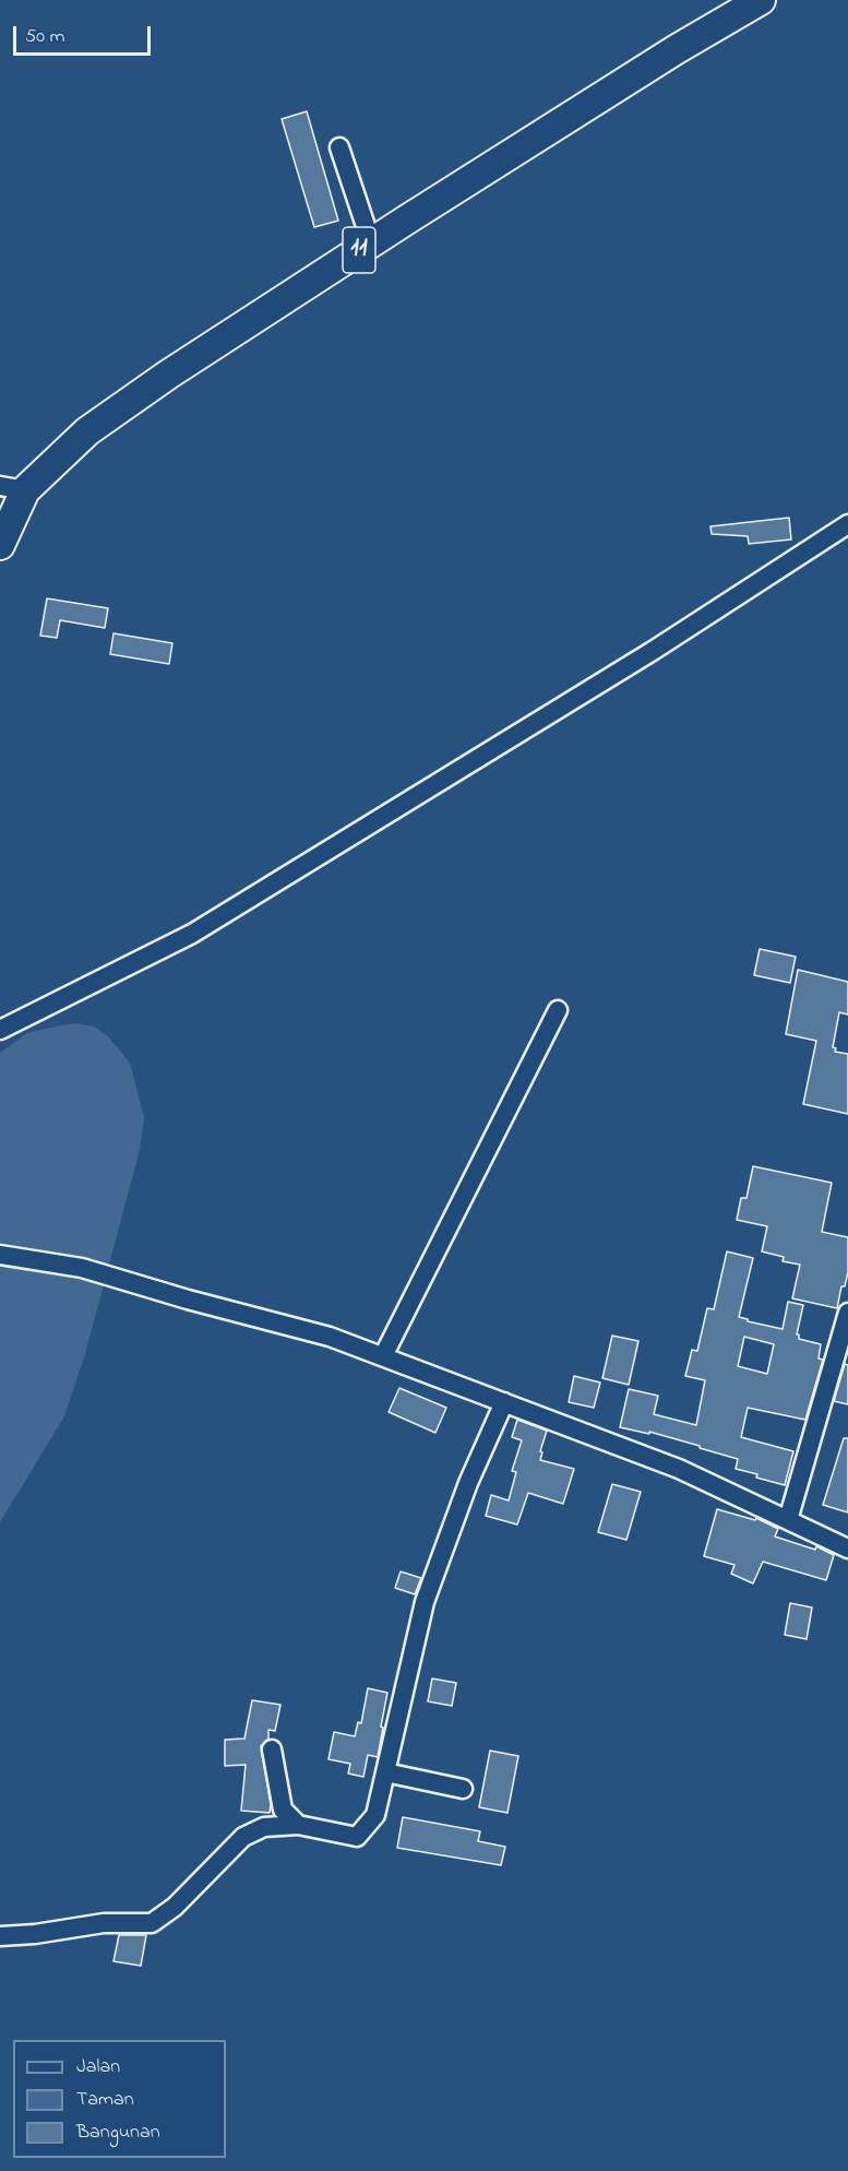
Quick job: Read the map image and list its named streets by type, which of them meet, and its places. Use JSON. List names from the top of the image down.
{
  "streets": {
    "highway": ["11"]
  },
  "legend": ["Jalan", "Taman", "Bangunan"],
  "scale_bar": "50 m"
}
